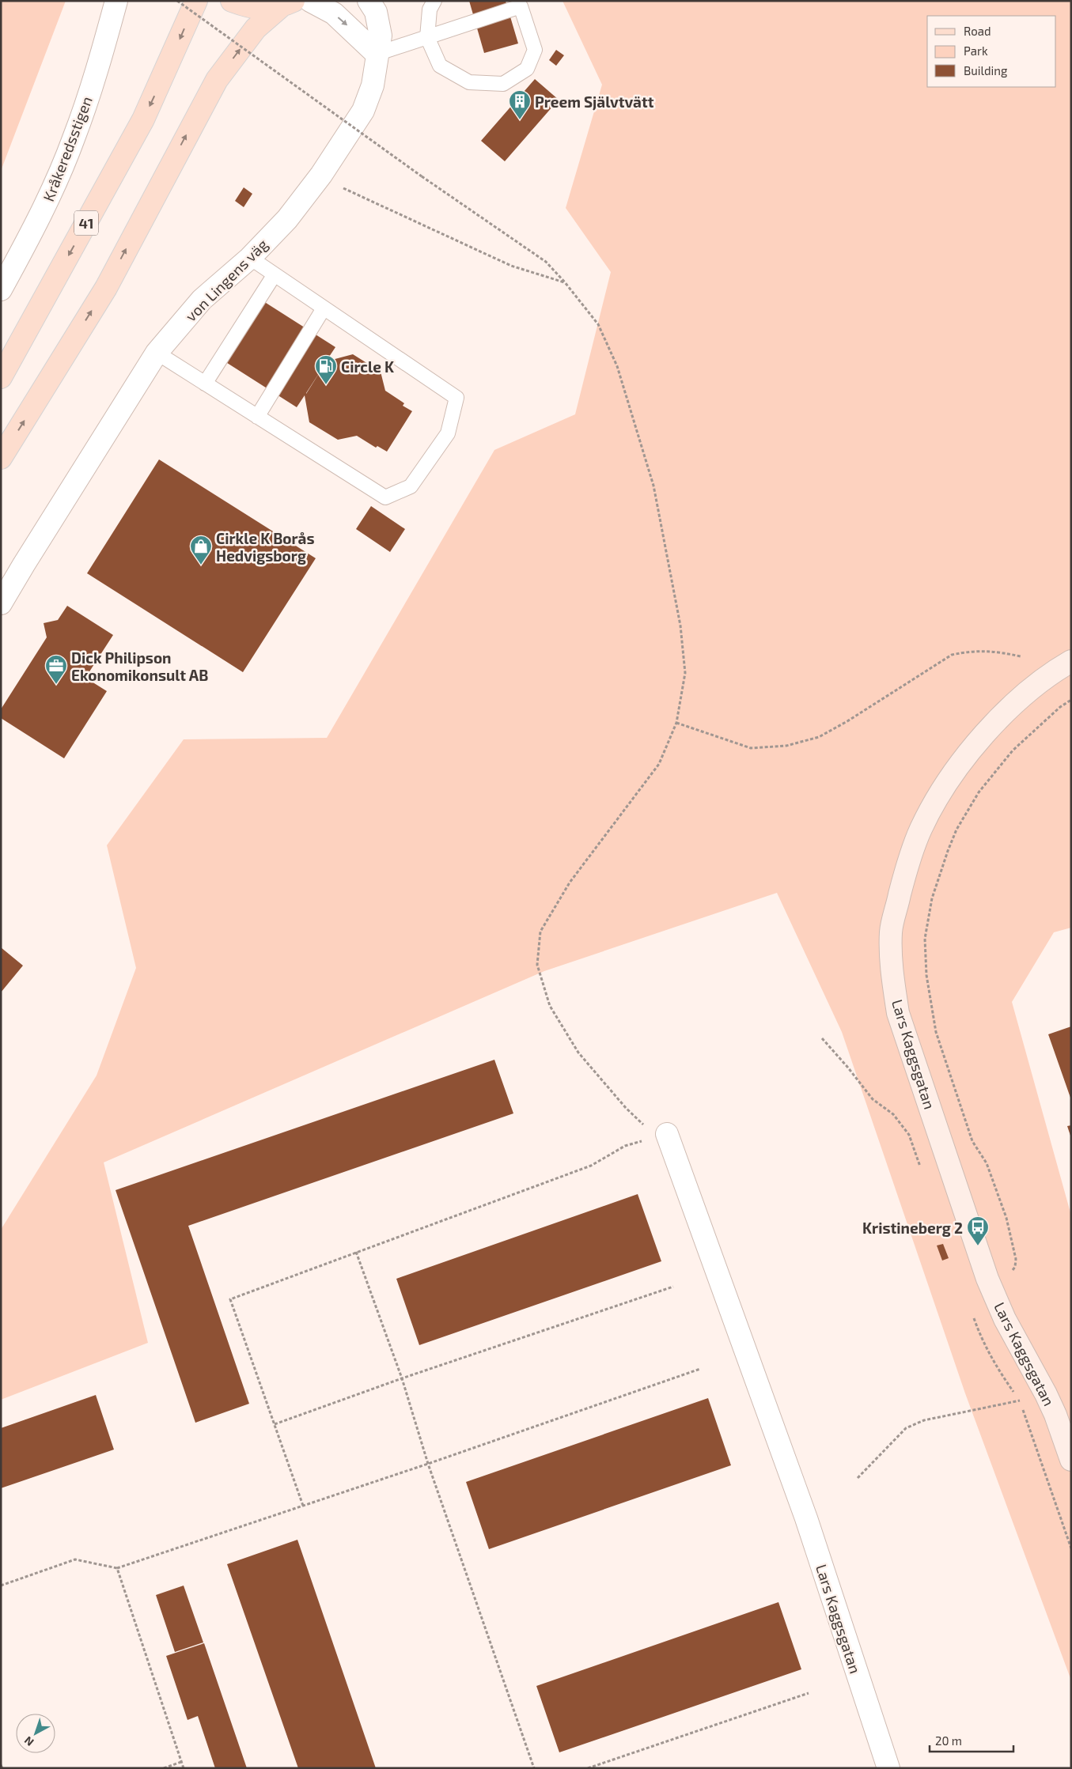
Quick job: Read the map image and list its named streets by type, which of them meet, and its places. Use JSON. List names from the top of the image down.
{
  "streets": {
    "main road": ["41"],
    "street": ["Kråkeredsstigen", "von Lingens väg", "Lars Kaggsgatan"]
  },
  "places": {
    "building": ["Preem Självtvätt"],
    "fuel station": ["Circle K"],
    "shop": ["Cirkle K Borås Hedvigsborg"],
    "office": ["Dick Philipson Ekonomikonsult AB"],
    "bus stop": ["Kristineberg 2"]
  },
  "legend": ["Road", "Park", "Building"],
  "scale_bar": "20 m",
  "north": "bottom left"
}
